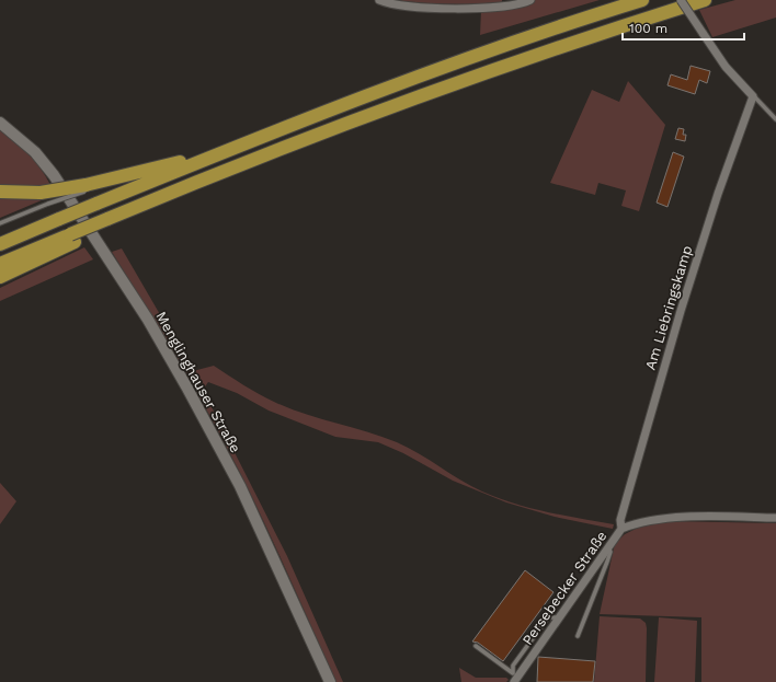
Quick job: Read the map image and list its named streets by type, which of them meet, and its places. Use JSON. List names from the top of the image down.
{
  "streets": {
    "street": ["Am Liebringskamp", "Menglinghauser Straße", "Persebecker Straße"]
  },
  "crossings": [
    ["Am Liebringskamp", "Persebecker Straße"]
  ],
  "scale_bar": "100 m"
}
